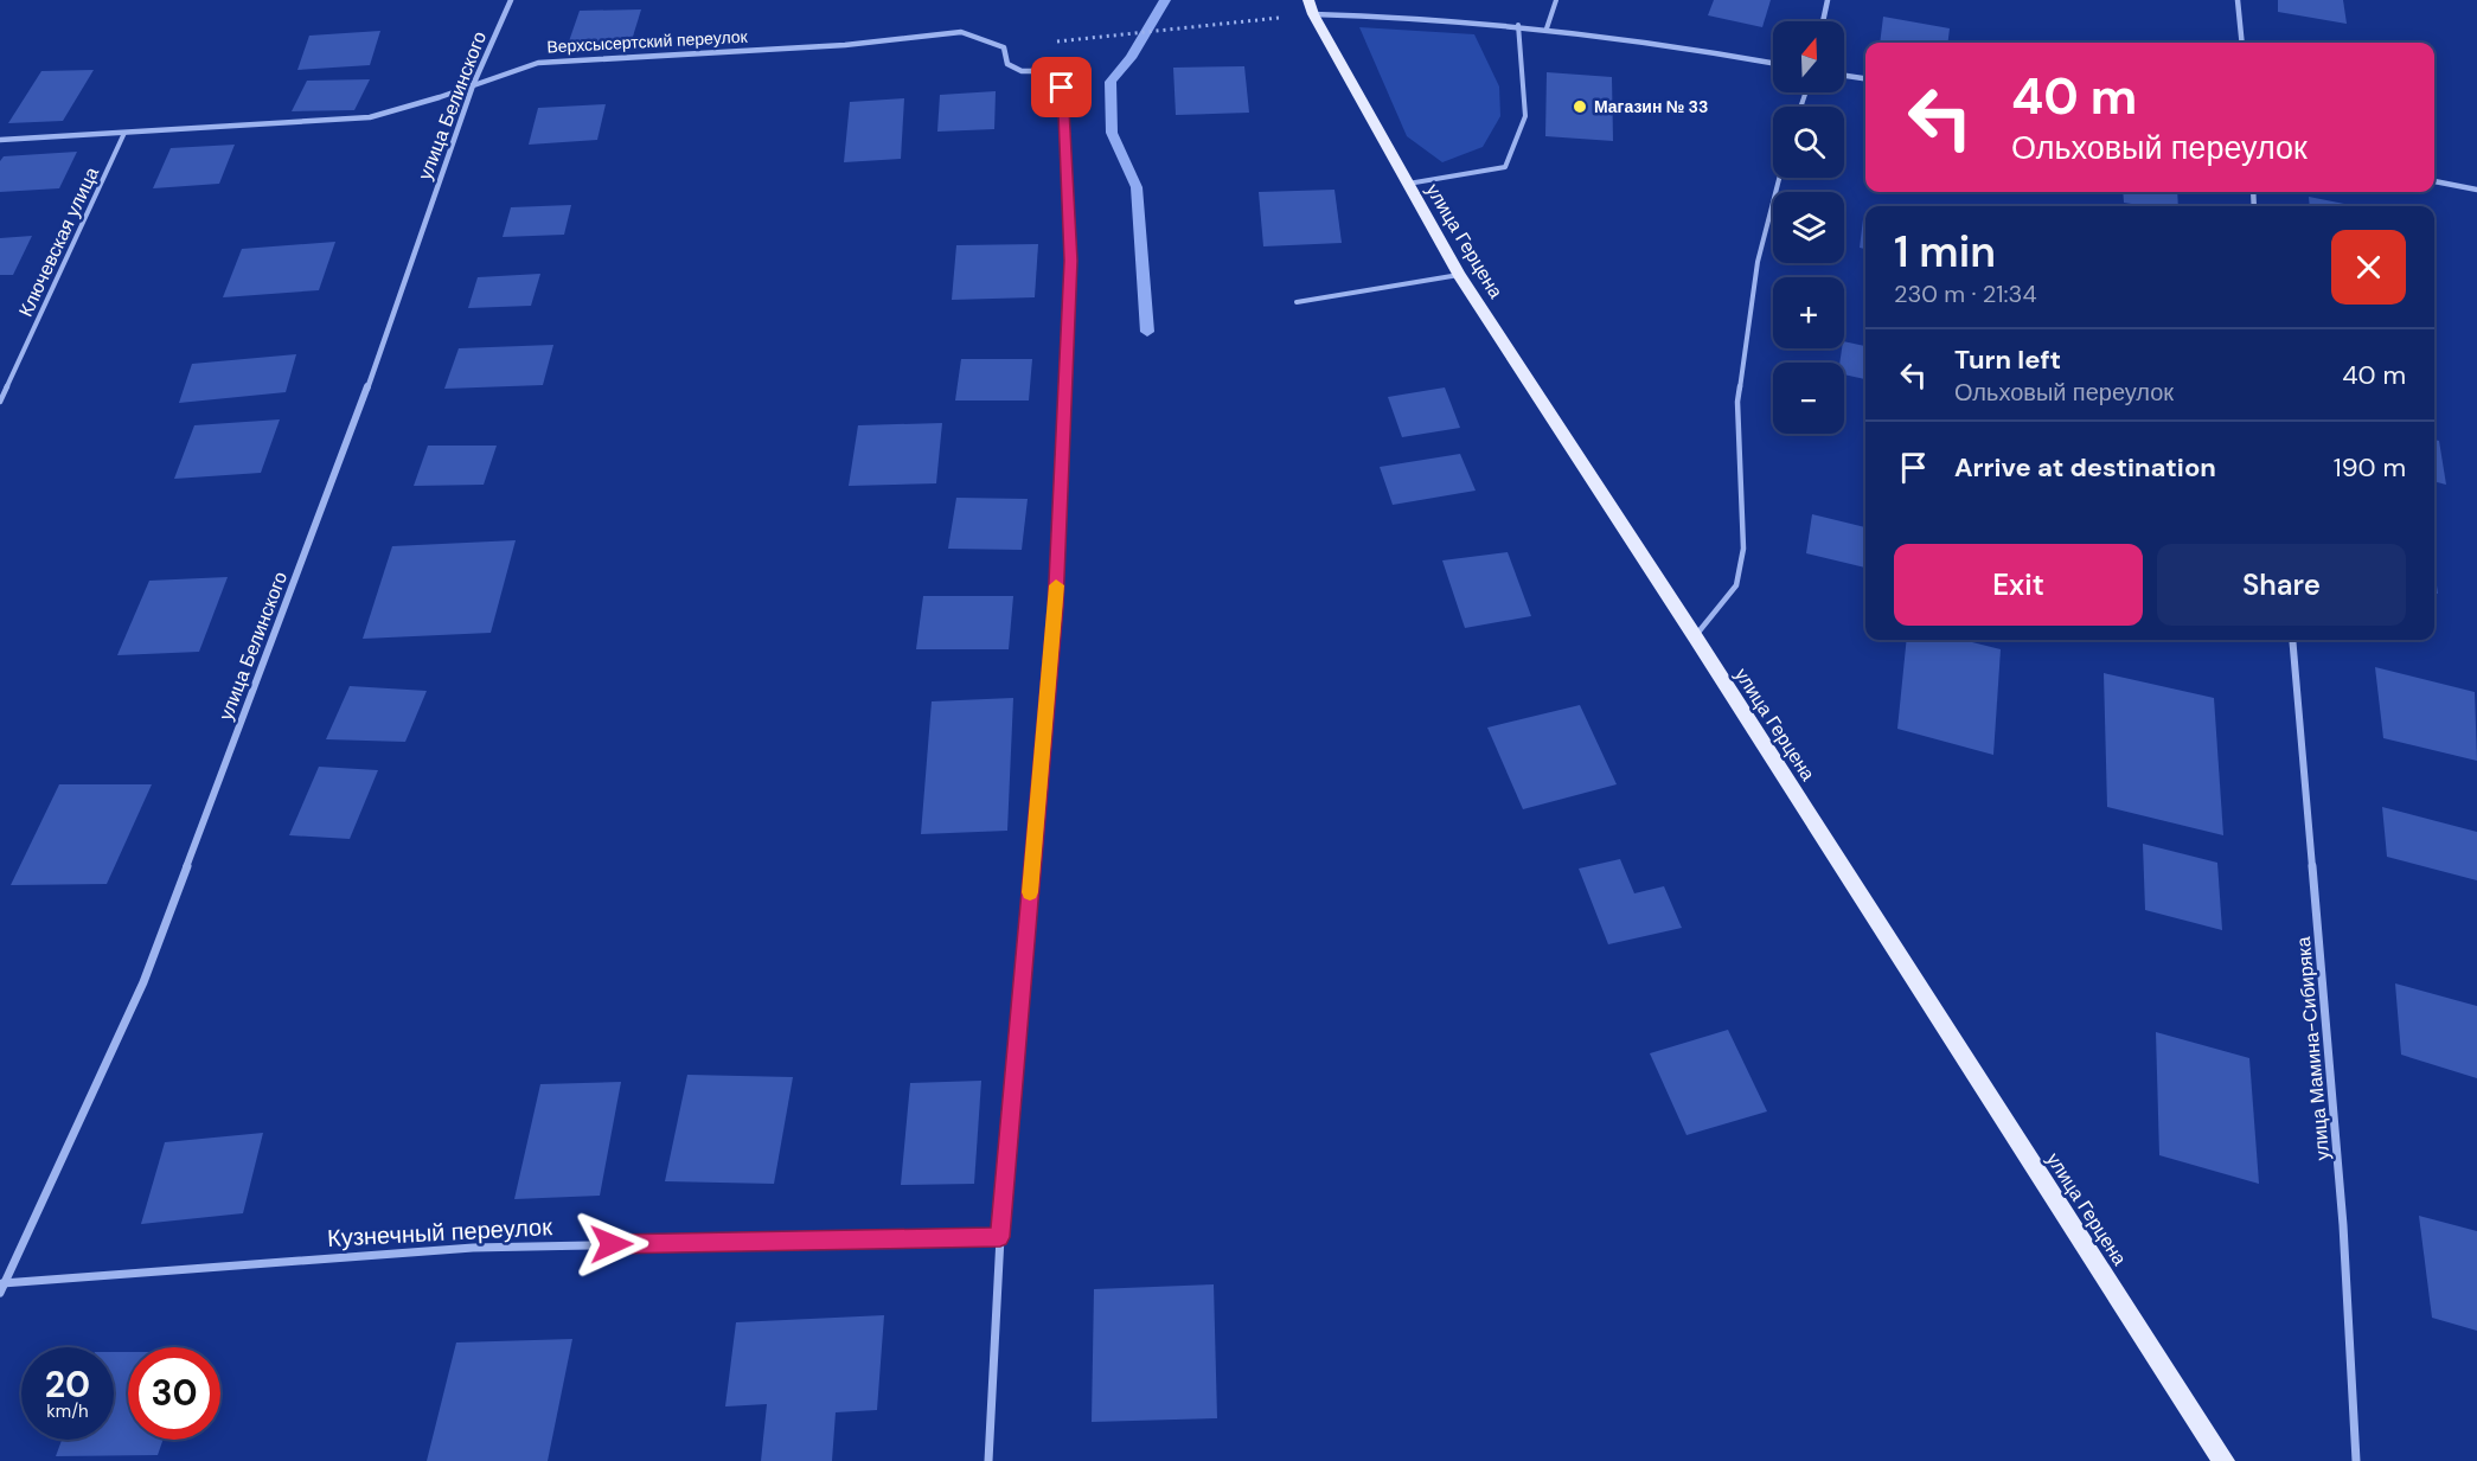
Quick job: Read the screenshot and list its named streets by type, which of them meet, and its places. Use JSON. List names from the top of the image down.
{
  "streets": {
    "main road": ["улица Герцена"],
    "street": [
      "Верхсысертский переулок",
      "улица Белинского",
      "улица Мамина-Сибиряка",
      "Кузнечный переулок"
    ],
    "lane": ["Ключевская улица"]
  },
  "crossings": [
    ["Верхсысертский переулок", "улица Белинского"],
    ["Верхсысертский переулок", "Ключевская улица"],
    ["Верхсысертский переулок", "Кузнечный переулок"],
    ["улица Белинского", "Кузнечный переулок"]
  ],
  "places": ["Магазин № 33"],
  "north": "top",
  "page": {
    "map_buttons": ["+", "−"],
    "turn": ["40 m", "Ольховый переулок"],
    "heading": ["1 min", "230 m · 21:34"],
    "list": [
      {
        "name": "Turn left",
        "note": "Ольховый переулок",
        "value": "40 m"
      },
      {
        "name": "Arrive at destination",
        "value": "190 m"
      }
    ],
    "buttons": ["Exit", "Share"],
    "speed": "20 km/h",
    "limit": "30"
  }
}
